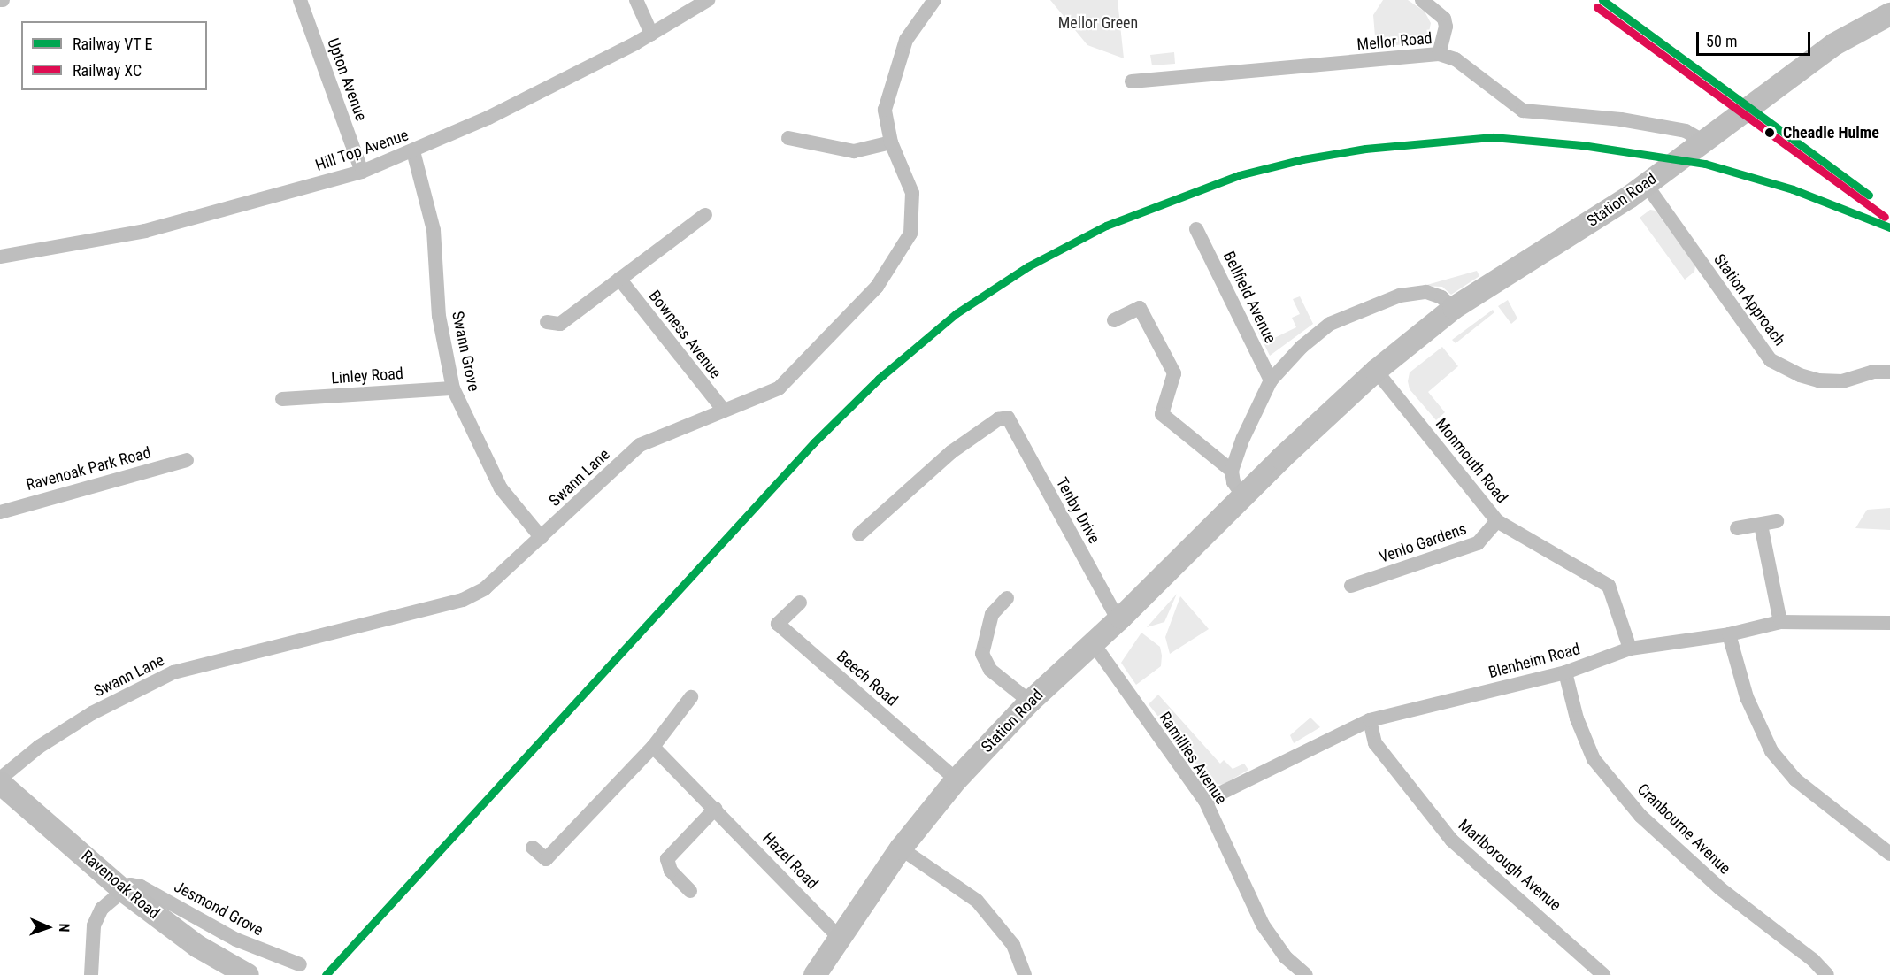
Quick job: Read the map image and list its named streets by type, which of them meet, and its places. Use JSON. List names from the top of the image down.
{
  "streets": {
    "main road": ["Station Road", "Ravenoak Road"],
    "street": [
      "Mellor Road",
      "Upton Avenue",
      "Hill Top Avenue",
      "Bellfield Avenue",
      "Station Approach",
      "Bowness Avenue",
      "Swann Grove",
      "Linley Road",
      "Monmouth Road",
      "Ravenoak Park Road",
      "Swann Lane",
      "Tenby Drive",
      "Venlo Gardens",
      "Blenheim Road",
      "Beech Road",
      "Ramillies Avenue",
      "Cranbourne Avenue",
      "Hazel Road",
      "Marlborough Avenue",
      "Jesmond Grove"
    ]
  },
  "crossings": [
    ["Mellor Road", "Station Road"],
    ["Upton Avenue", "Hill Top Avenue"],
    ["Hill Top Avenue", "Swann Grove"],
    ["Station Road", "Station Approach"],
    ["Station Road", "Monmouth Road"],
    ["Station Road", "Tenby Drive"],
    ["Station Road", "Beech Road"],
    ["Station Road", "Ramillies Avenue"],
    ["Station Road", "Hazel Road"],
    ["Bowness Avenue", "Swann Lane"],
    ["Swann Grove", "Linley Road"],
    ["Swann Grove", "Swann Lane"],
    ["Monmouth Road", "Venlo Gardens"],
    ["Monmouth Road", "Blenheim Road"],
    ["Swann Lane", "Ravenoak Road"],
    ["Blenheim Road", "Ramillies Avenue"],
    ["Blenheim Road", "Cranbourne Avenue"],
    ["Blenheim Road", "Marlborough Avenue"],
    ["Ravenoak Road", "Jesmond Grove"]
  ],
  "parks": ["Mellor Green"],
  "places": ["Cheadle Hulme"],
  "lines": ["rail line XC"],
  "legend": ["Railway VT E", "Railway XC"],
  "scale_bar": "50 m",
  "north": "right"
}
